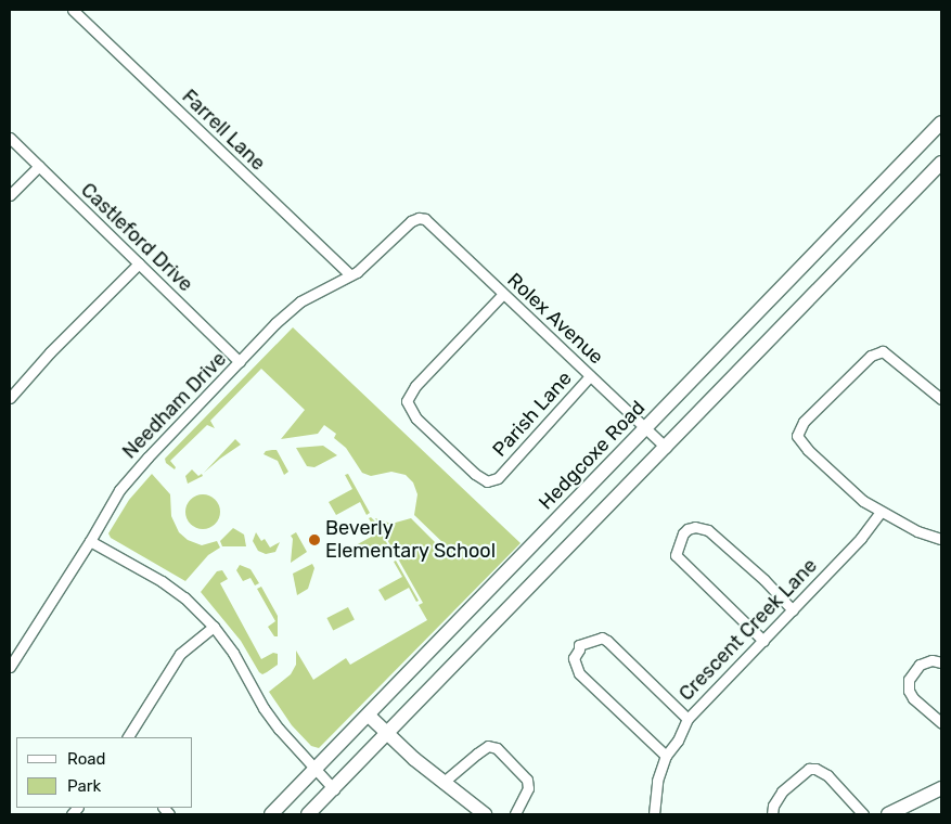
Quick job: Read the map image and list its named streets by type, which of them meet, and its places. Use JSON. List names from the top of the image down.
{
  "streets": {
    "main road": ["Hedgcoxe Road"],
    "street": [
      "Farrell Lane",
      "Castleford Drive",
      "Rolex Avenue",
      "Needham Drive",
      "Parish Lane",
      "Crescent Creek Lane"
    ]
  },
  "crossings": [
    ["Farrell Lane", "Needham Drive"],
    ["Castleford Drive", "Needham Drive"],
    ["Rolex Avenue", "Needham Drive"],
    ["Rolex Avenue", "Parish Lane"],
    ["Rolex Avenue", "Hedgcoxe Road"]
  ],
  "places": ["Beverly Elementary School"],
  "legend": ["Road", "Park"]
}
